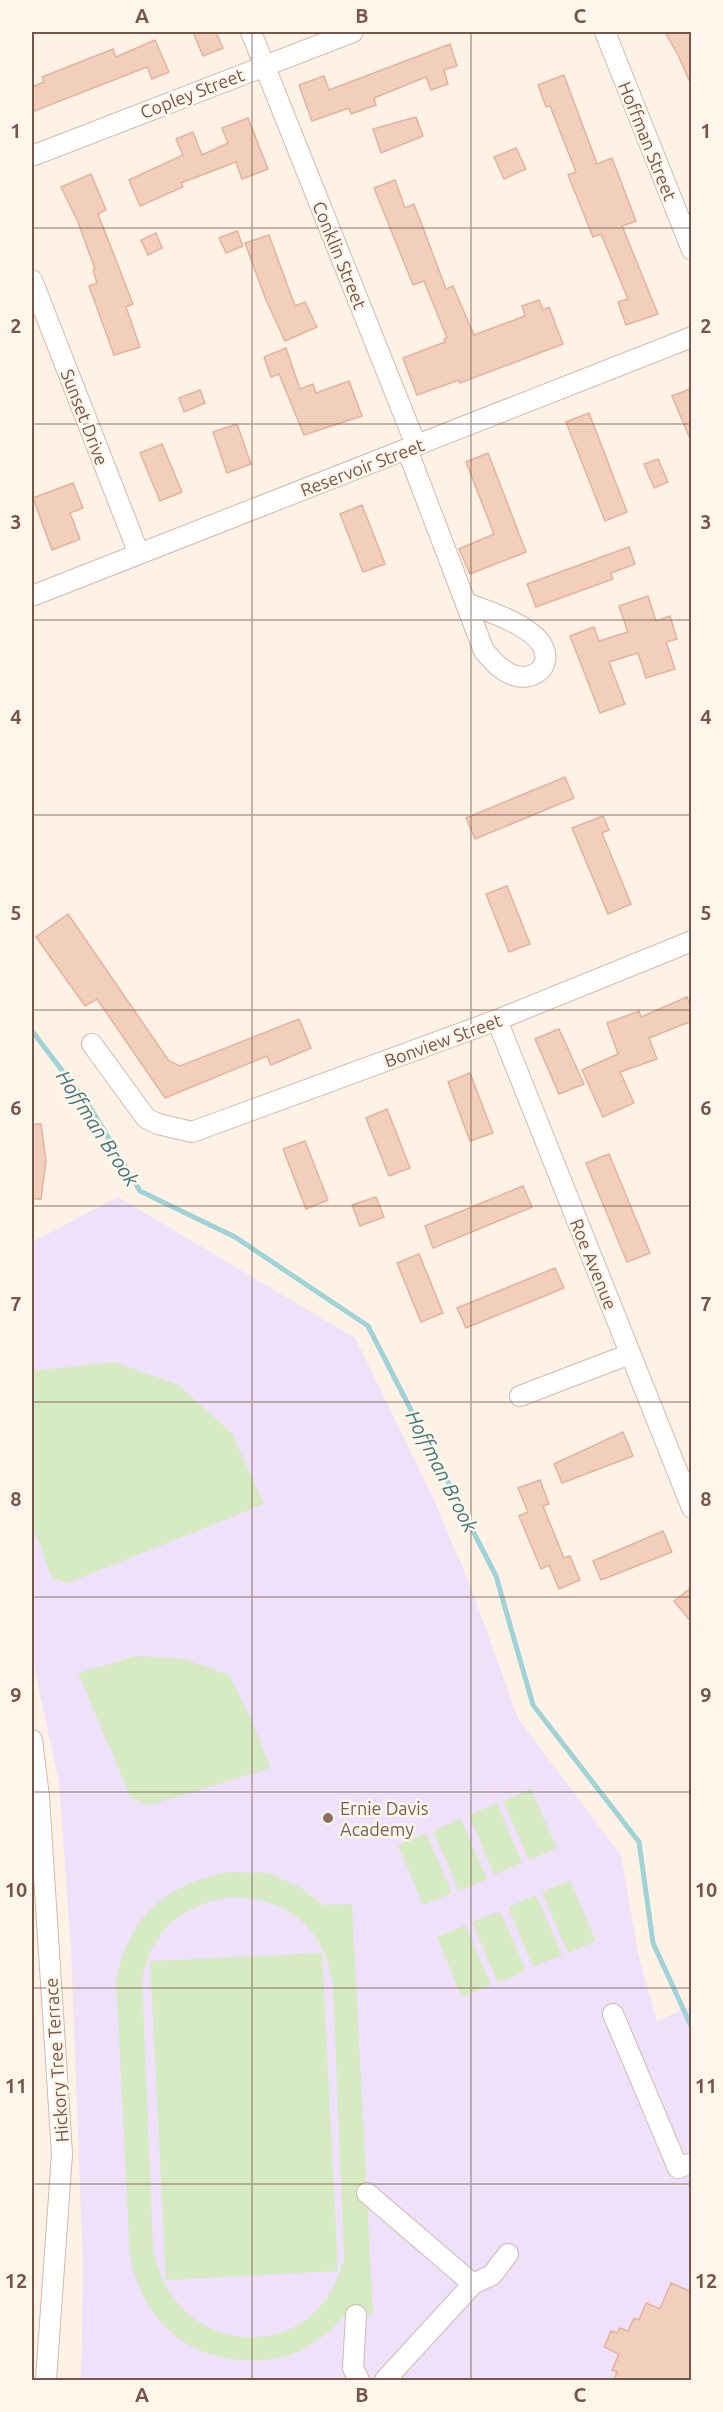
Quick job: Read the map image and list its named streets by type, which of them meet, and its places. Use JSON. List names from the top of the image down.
{
  "streets": {
    "street": [
      "Copley Street",
      "Hoffman Street",
      "Conklin Street",
      "Sunset Drive",
      "Reservoir Street",
      "Bonview Street",
      "Roe Avenue",
      "Hickory Tree Terrace"
    ]
  },
  "crossings": [
    ["Copley Street", "Conklin Street"],
    ["Conklin Street", "Reservoir Street"],
    ["Sunset Drive", "Reservoir Street"],
    ["Bonview Street", "Roe Avenue"]
  ],
  "water": ["Hoffman Brook"],
  "places": ["Ernie Davis Academy"],
  "grid": {
    "columns": ["A", "B", "C"],
    "rows": [
      "1",
      "2",
      "3",
      "4",
      "5",
      "6",
      "7",
      "8",
      "9",
      "10",
      "11",
      "12"
    ]
  }
}
